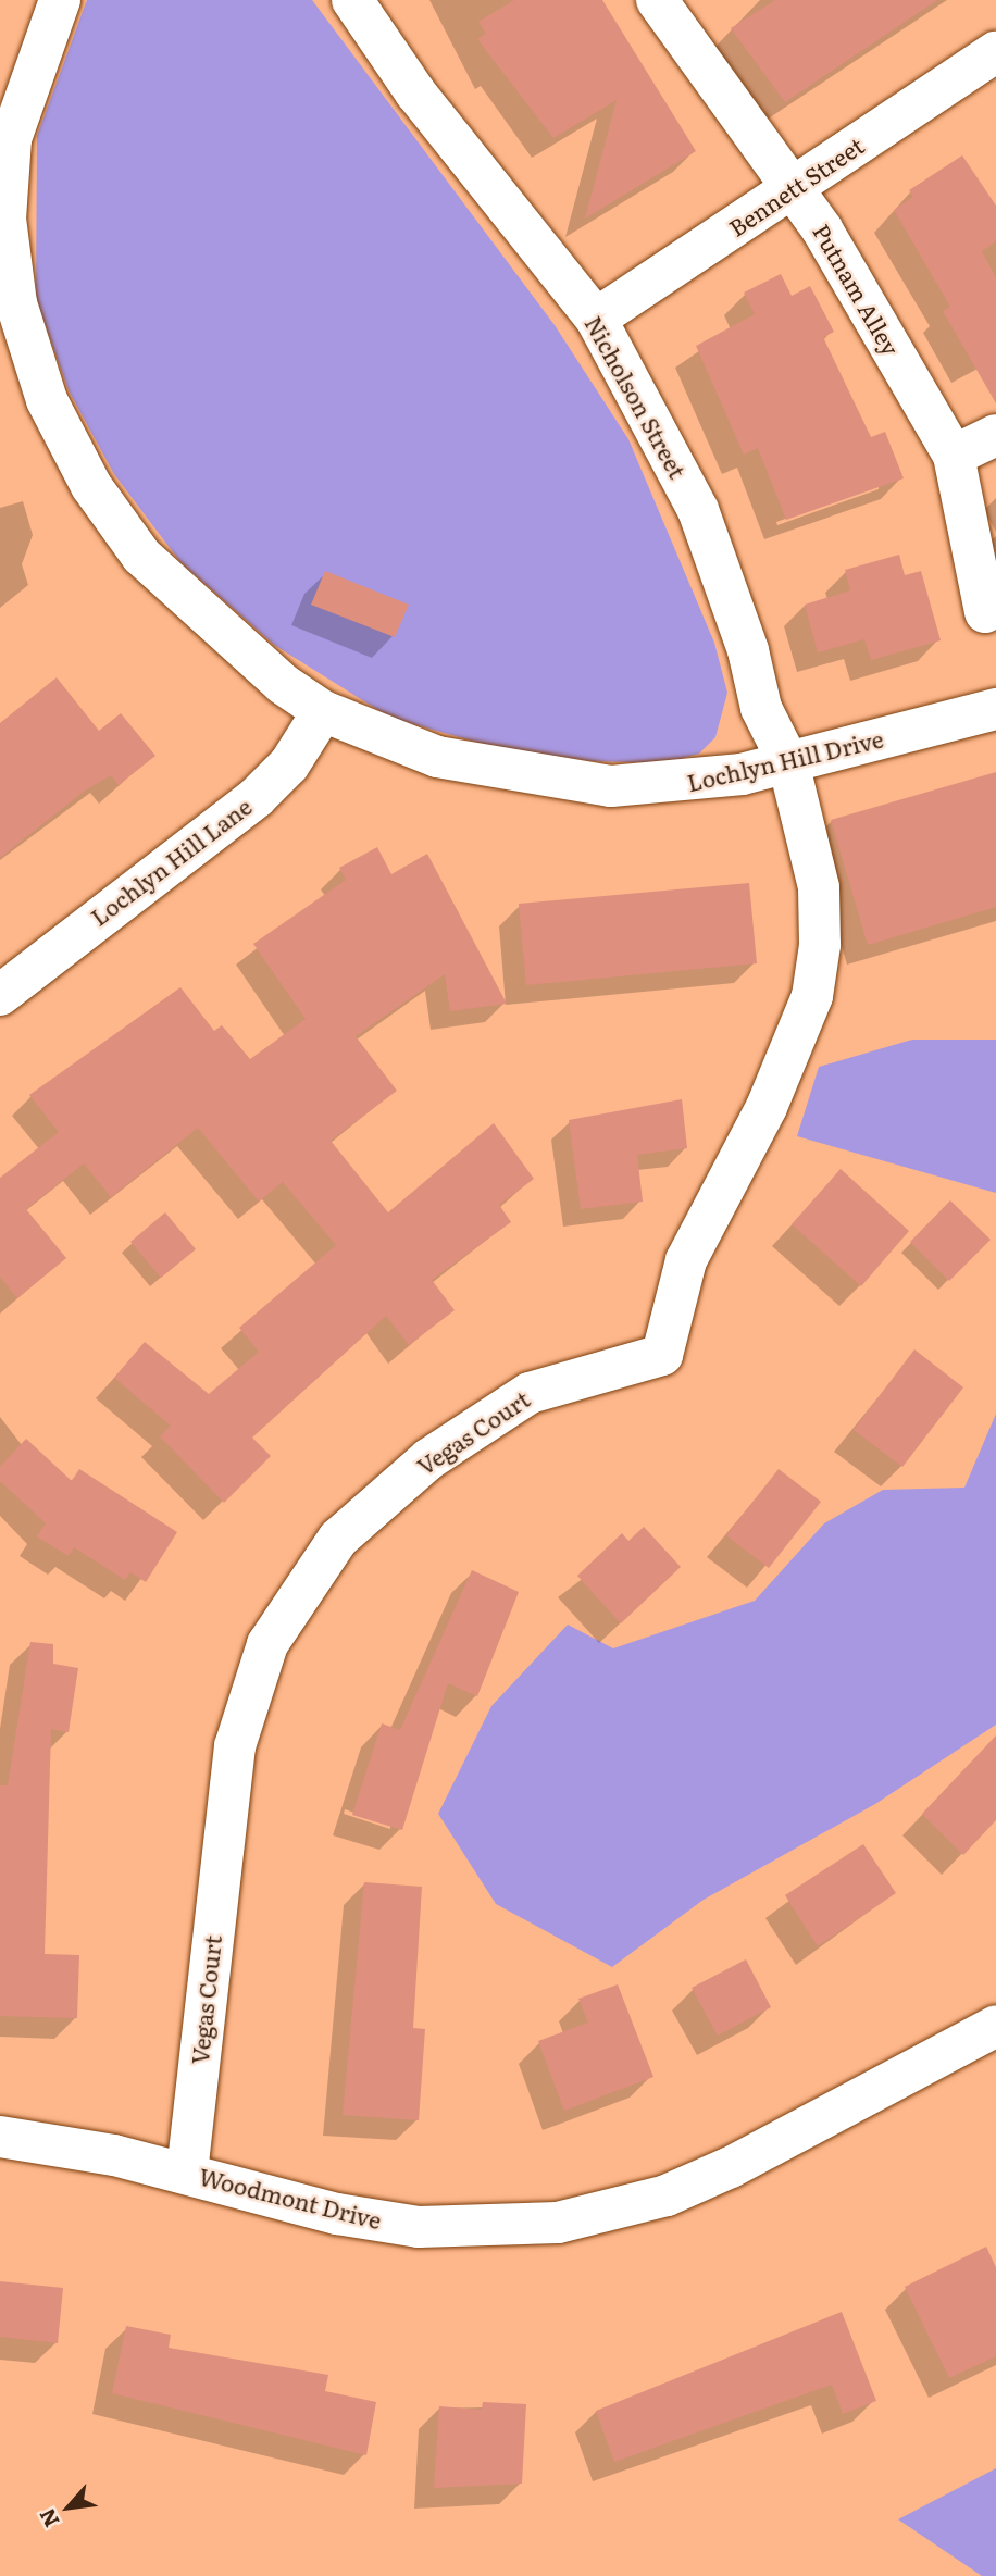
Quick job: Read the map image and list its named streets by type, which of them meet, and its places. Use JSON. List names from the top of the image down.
{
  "streets": {
    "street": [
      "Bennett Street",
      "Putnam Alley",
      "Nicholson Street",
      "Lochlyn Hill Drive",
      "Lochlyn Hill Lane",
      "Vegas Court",
      "Woodmont Drive"
    ]
  },
  "crossings": [
    ["Bennett Street", "Putnam Alley"],
    ["Bennett Street", "Nicholson Street"],
    ["Nicholson Street", "Lochlyn Hill Drive"],
    ["Nicholson Street", "Vegas Court"],
    ["Lochlyn Hill Drive", "Lochlyn Hill Lane"],
    ["Lochlyn Hill Drive", "Vegas Court"],
    ["Vegas Court", "Woodmont Drive"]
  ],
  "north": "bottom left"
}
